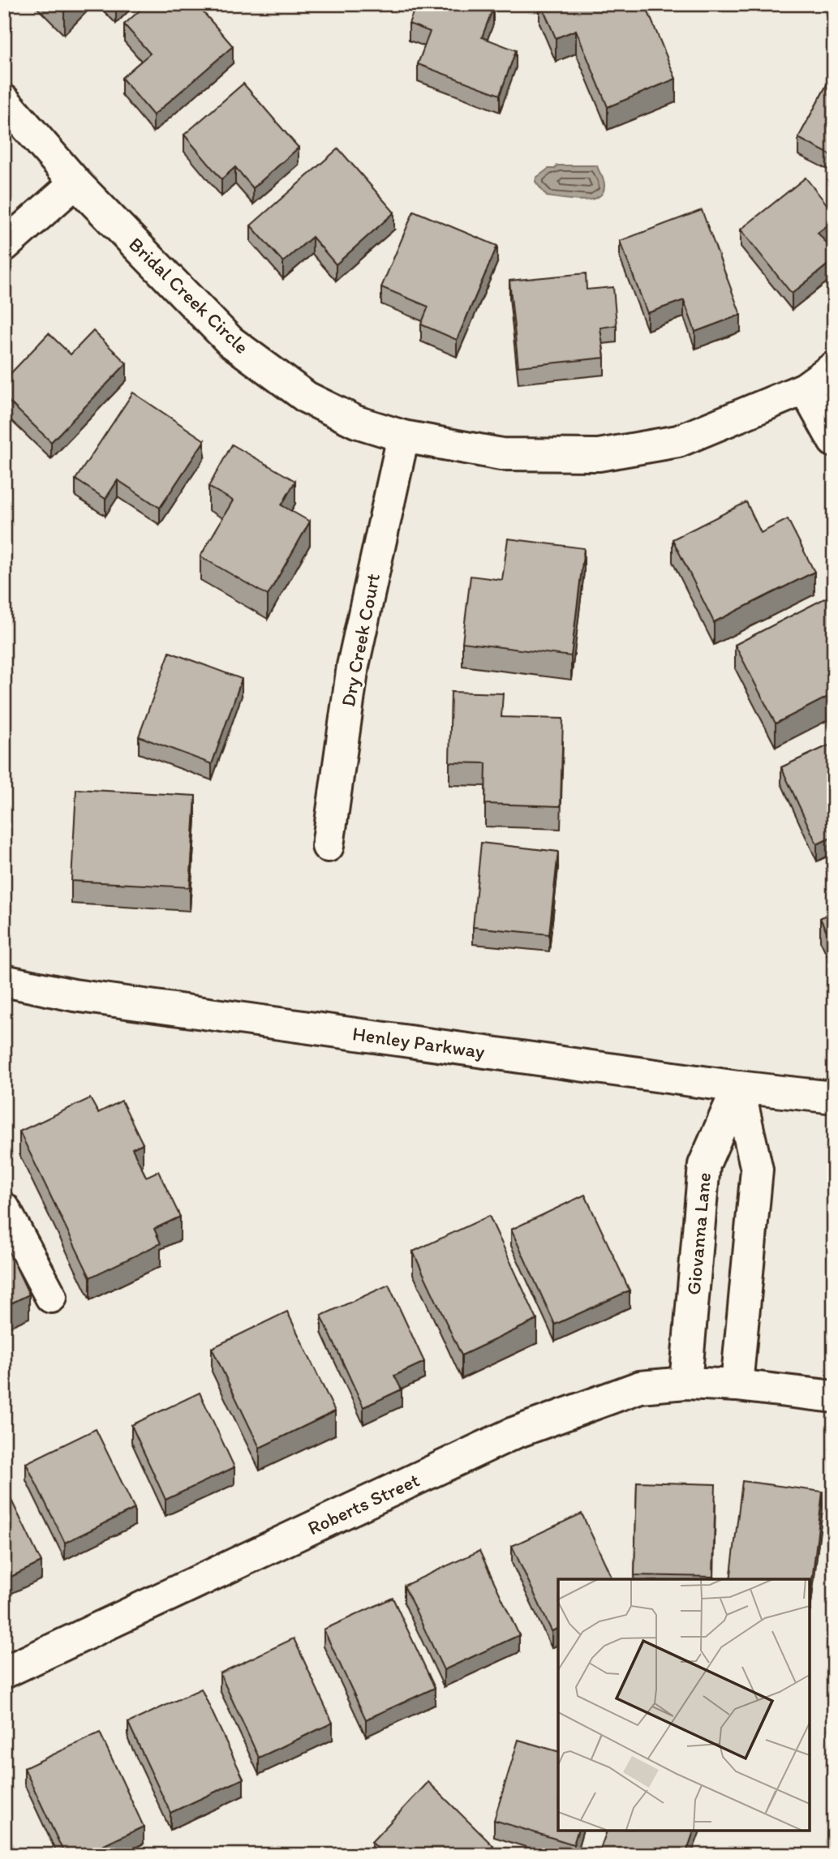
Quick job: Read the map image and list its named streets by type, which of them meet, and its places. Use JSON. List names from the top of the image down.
{
  "streets": {
    "street": [
      "Bridal Creek Circle",
      "Dry Creek Court",
      "Henley Parkway",
      "Giovanna Lane",
      "Roberts Street"
    ]
  },
  "crossings": [
    ["Bridal Creek Circle", "Dry Creek Court"],
    ["Henley Parkway", "Giovanna Lane"],
    ["Giovanna Lane", "Roberts Street"]
  ]
}
